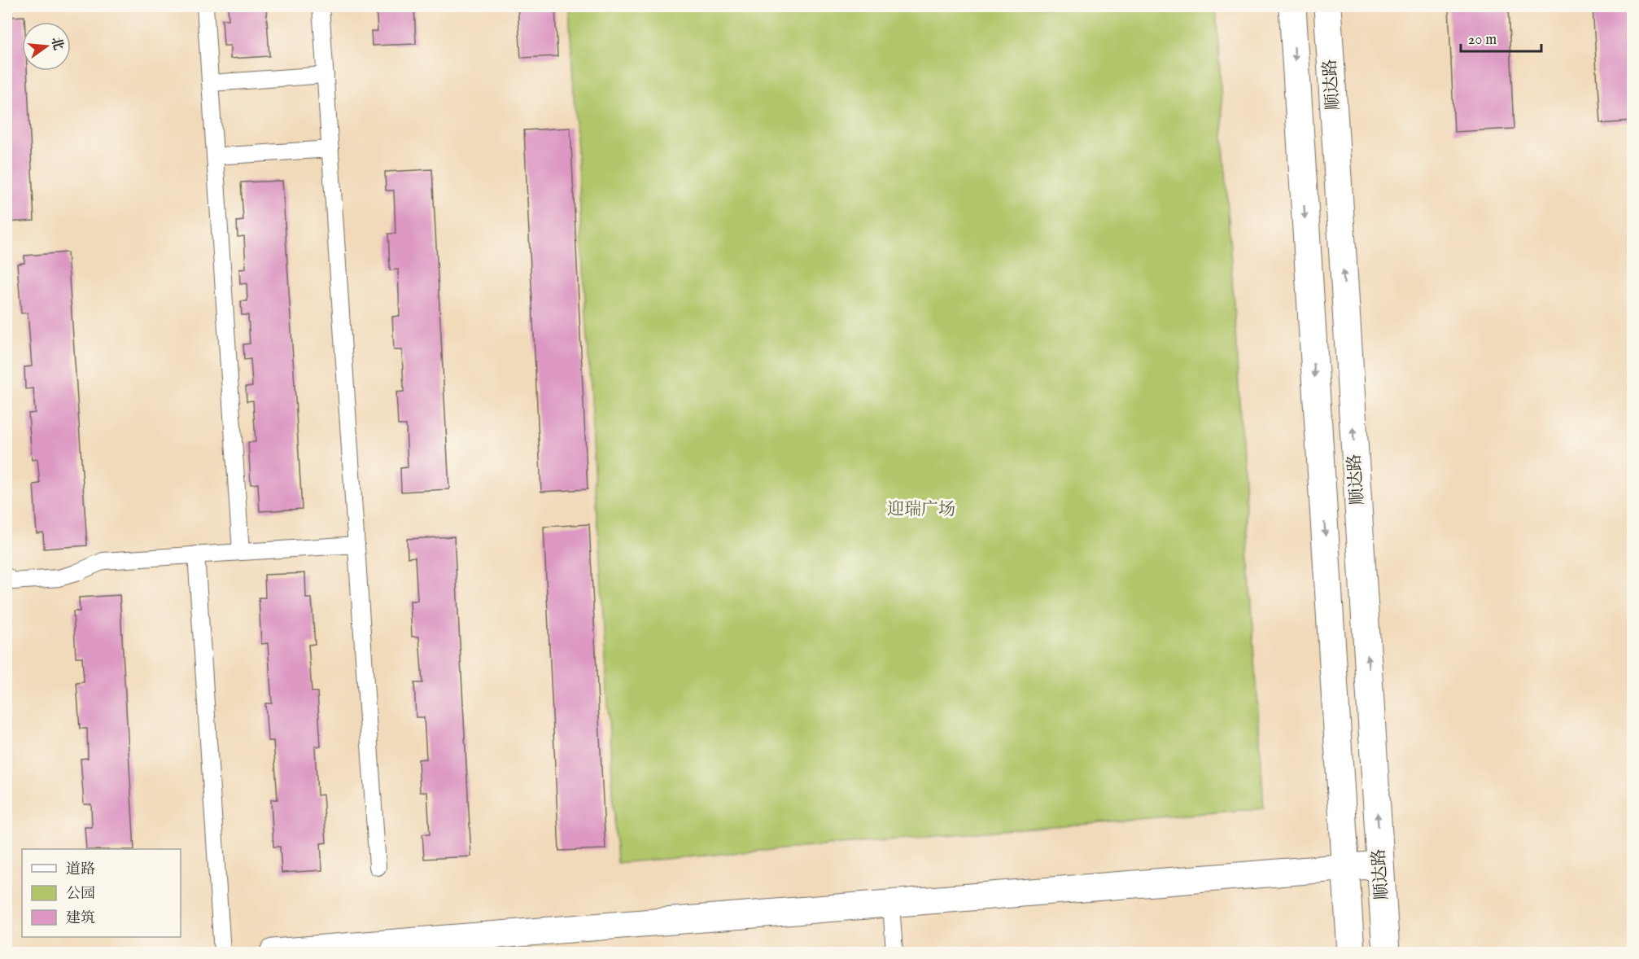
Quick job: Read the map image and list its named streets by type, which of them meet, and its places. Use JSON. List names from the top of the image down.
{
  "streets": {
    "main road": ["顺达路"]
  },
  "parks": ["迎瑞广场"],
  "legend": ["道路", "公园", "建筑"],
  "scale_bar": "20 m",
  "north": "right"
}
